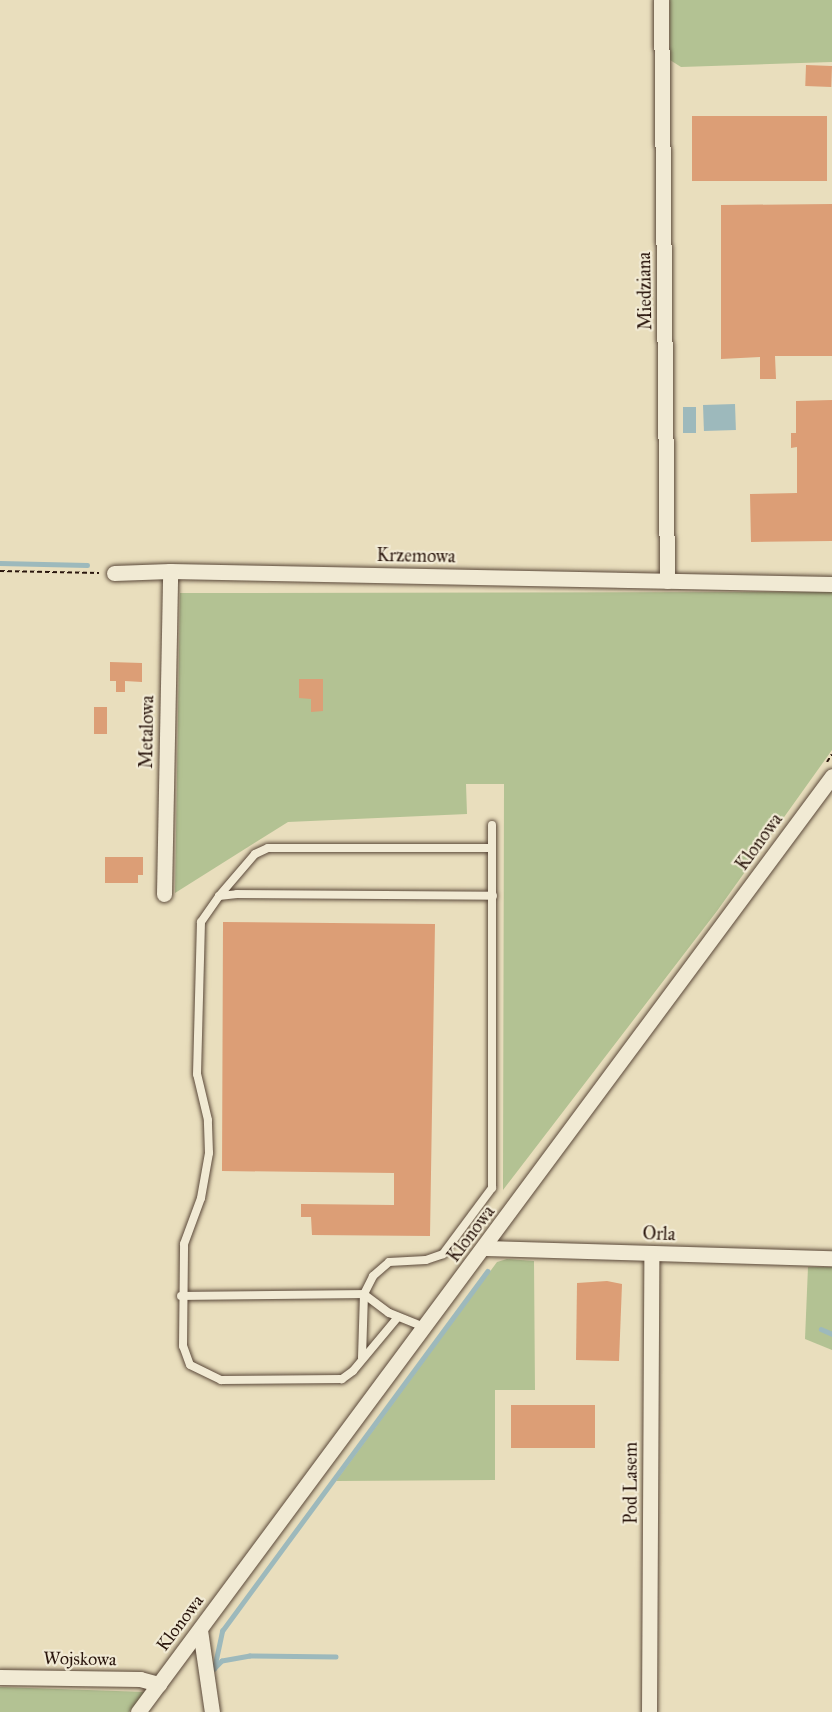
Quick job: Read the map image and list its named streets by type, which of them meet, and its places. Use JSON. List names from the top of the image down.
{
  "streets": {
    "street": [
      "Miedziana",
      "Krzemowa",
      "Metalowa",
      "Klonowa",
      "Orla",
      "Pod Lasem",
      "Wojskowa"
    ]
  },
  "crossings": [
    ["Miedziana", "Krzemowa"],
    ["Krzemowa", "Metalowa"],
    ["Klonowa", "Orla"],
    ["Klonowa", "Wojskowa"],
    ["Orla", "Pod Lasem"]
  ]
}
